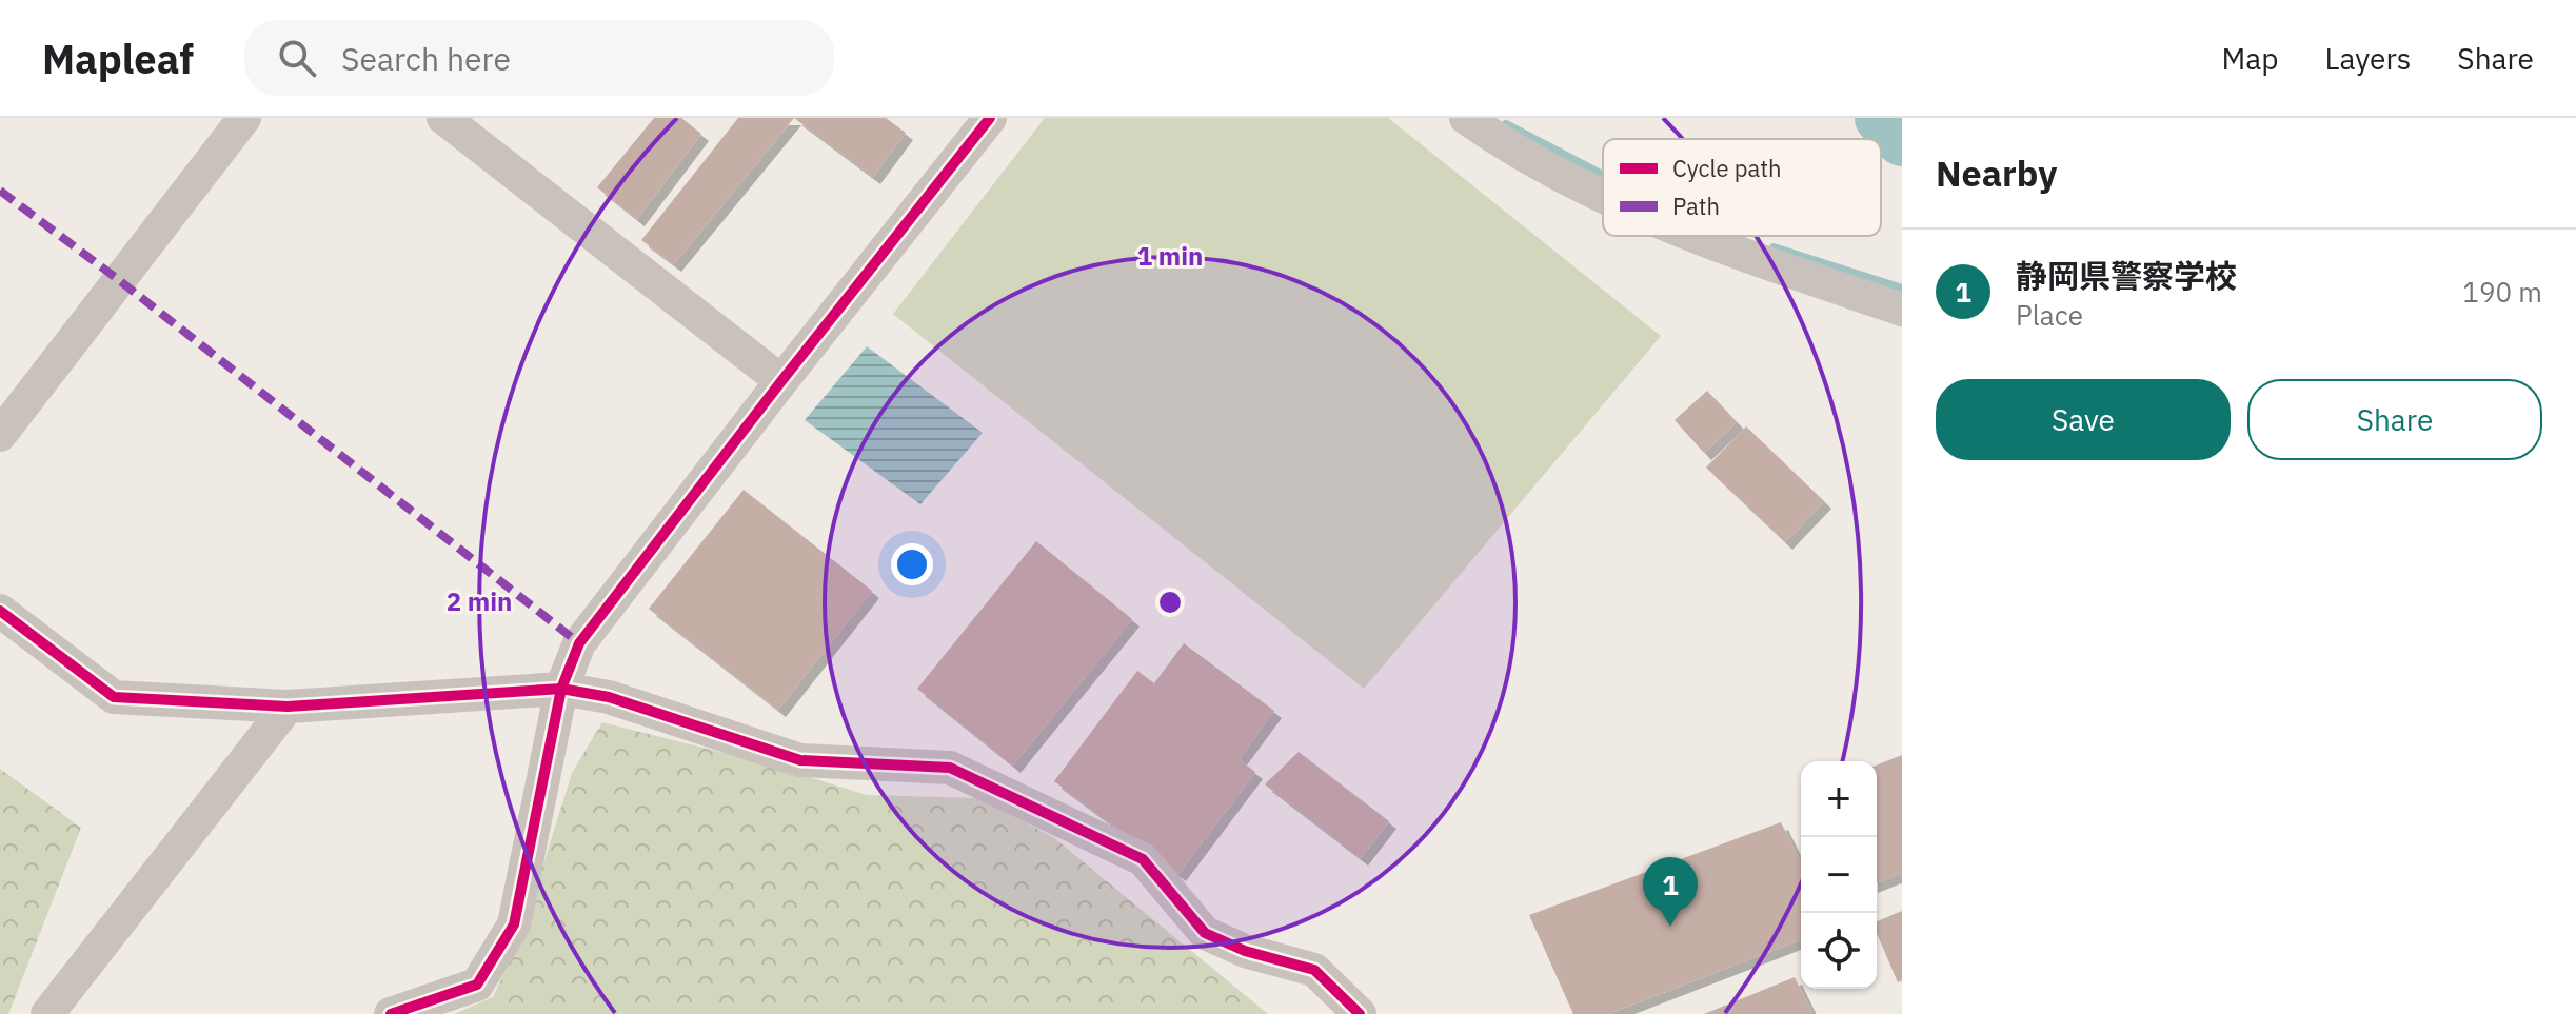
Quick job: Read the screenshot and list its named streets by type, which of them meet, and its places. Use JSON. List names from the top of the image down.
{
  "legend": ["Cycle path", "Path"],
  "page": {
    "header": "Mapleaf",
    "search": "Search here",
    "nav": ["Map", "Layers", "Share"],
    "heading": "Nearby",
    "list": [
      {
        "mark": "1",
        "name": "静岡県警察学校",
        "note": "Place",
        "value": "190 m"
      }
    ],
    "buttons": ["Save", "Share"],
    "map_buttons": ["+", "−"],
    "pins": "1"
  },
  "rings": ["1 min", "2 min"]
}
